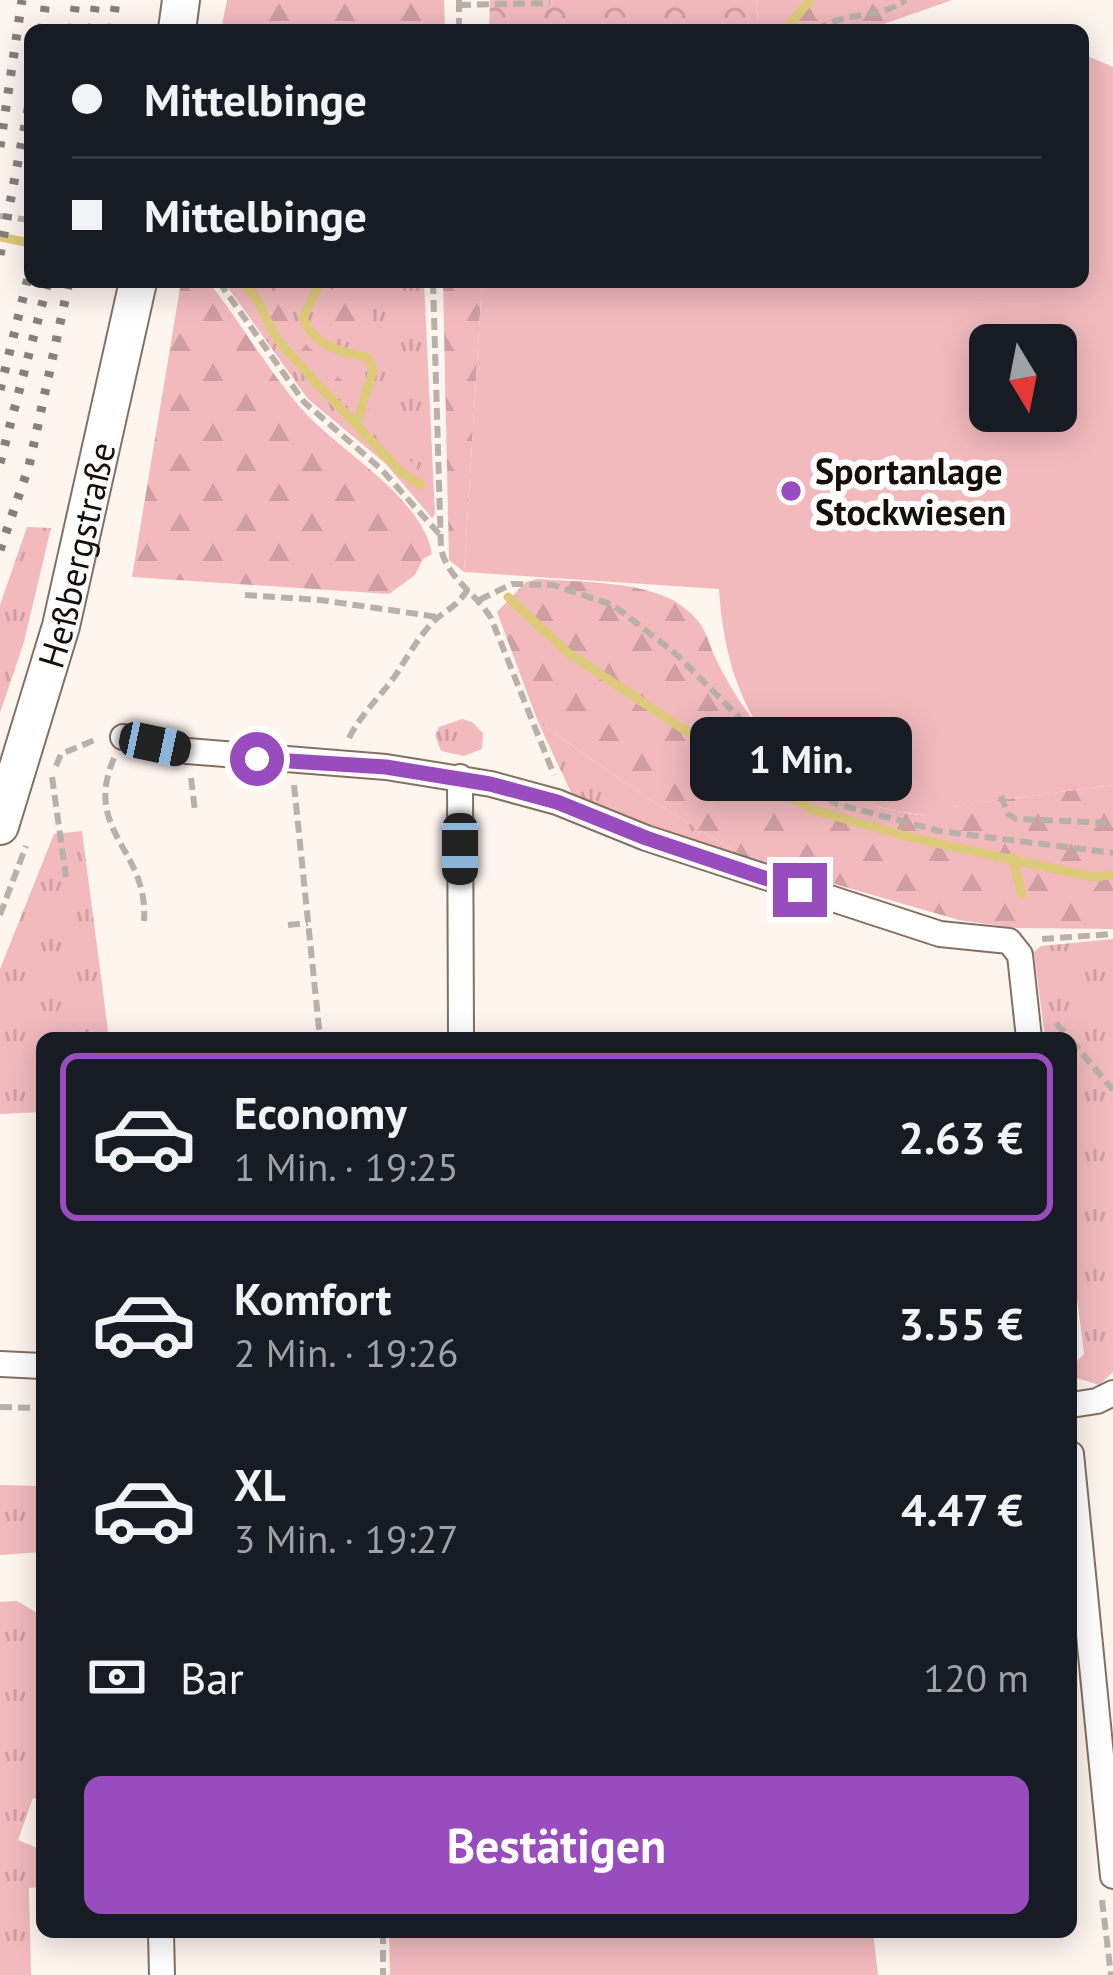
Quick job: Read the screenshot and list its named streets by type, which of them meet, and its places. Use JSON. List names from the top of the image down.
{
  "streets": {
    "main road": ["Heßbergstraße"]
  },
  "places": ["Sportanlage Stockwiesen"],
  "north": "bottom",
  "page": {
    "banner": ["Mittelbinge", "Mittelbinge"],
    "bubble": "1 Min.",
    "list": [
      {
        "name": "Economy",
        "note": "1 Min. · 19:25",
        "value": "2.63 €"
      },
      {
        "name": "Komfort",
        "note": "2 Min. · 19:26",
        "value": "3.55 €"
      },
      {
        "name": "XL",
        "note": "3 Min. · 19:27",
        "value": "4.47 €"
      }
    ],
    "pay": ["Bar", "120 m"],
    "buttons": "Bestätigen"
  }
}
